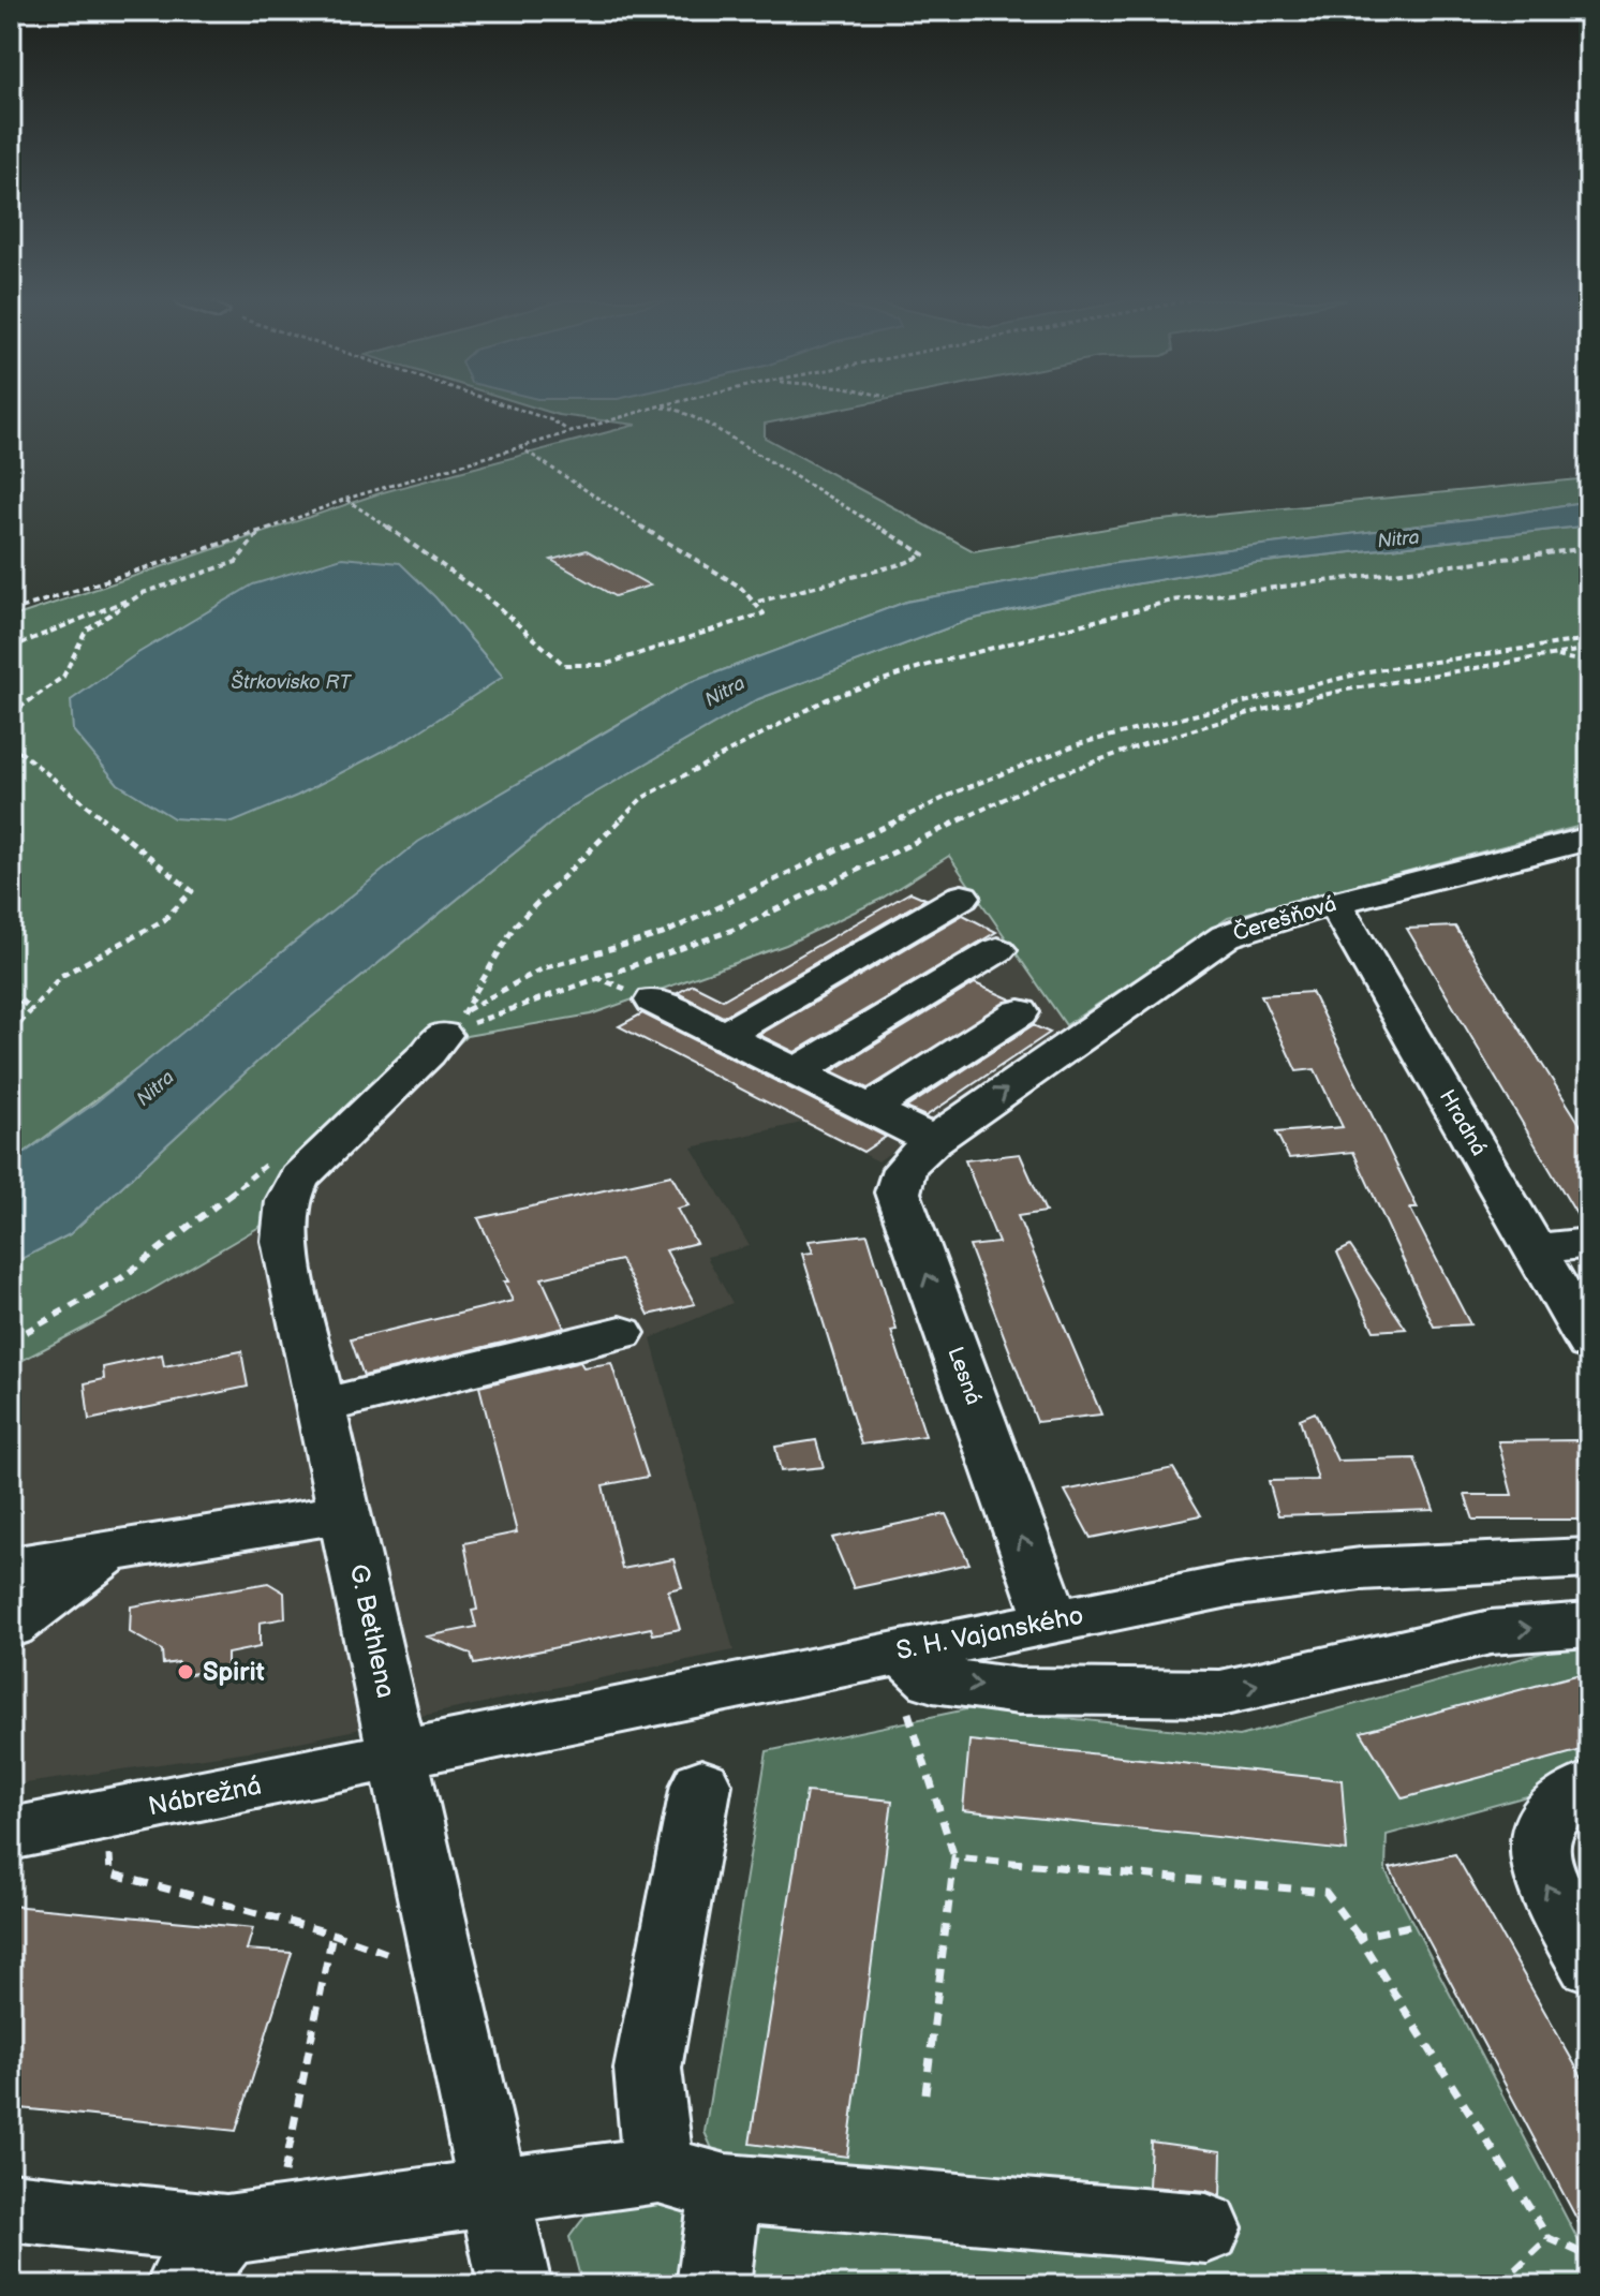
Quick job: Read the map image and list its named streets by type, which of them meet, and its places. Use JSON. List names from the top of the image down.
{
  "streets": {
    "street": [
      "Čerešňová",
      "Hradná",
      "Lesná",
      "G. Bethlena",
      "S. H. Vajanského",
      "Nábrežná"
    ]
  },
  "crossings": [
    ["Čerešňová", "Hradná"],
    ["Čerešňová", "Lesná"],
    ["Lesná", "S. H. Vajanského"],
    ["G. Bethlena", "S. H. Vajanského"],
    ["G. Bethlena", "Nábrežná"],
    ["S. H. Vajanského", "Nábrežná"]
  ],
  "one_way": ["Lesná"],
  "water": ["Nitra", "Štrkovisko RT"],
  "places": ["Spirit"]
}
